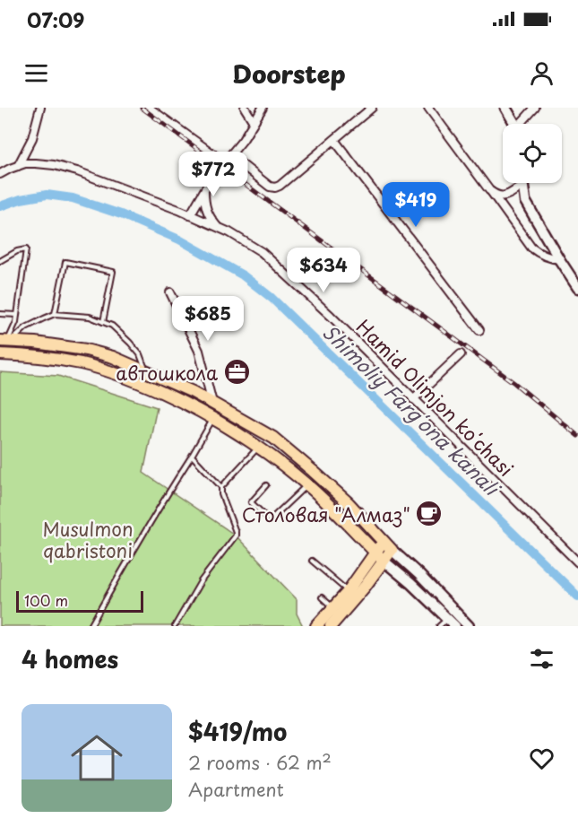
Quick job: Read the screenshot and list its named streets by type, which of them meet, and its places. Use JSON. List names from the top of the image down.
{
  "streets": {
    "street": ["Hamid Olimjon koʻchasi"]
  },
  "water": ["Shimoliy Fargʻona kanali"],
  "parks": ["Musulmon qabristoni"],
  "places": {
    "office": ["автошкола"],
    "cafe": ["Столовая \"Алмаз\""]
  },
  "scale_bar": "100 m",
  "page": {
    "status": "07:09",
    "header": "Doorstep",
    "price": [
      "$772",
      "$419",
      "$634",
      "$685"
    ],
    "scale": "100 m",
    "heading": "4 homes",
    "list": [
      {
        "name": "$419/mo",
        "note": "2 rooms · 62 m² · Apartment"
      }
    ]
  }
}
